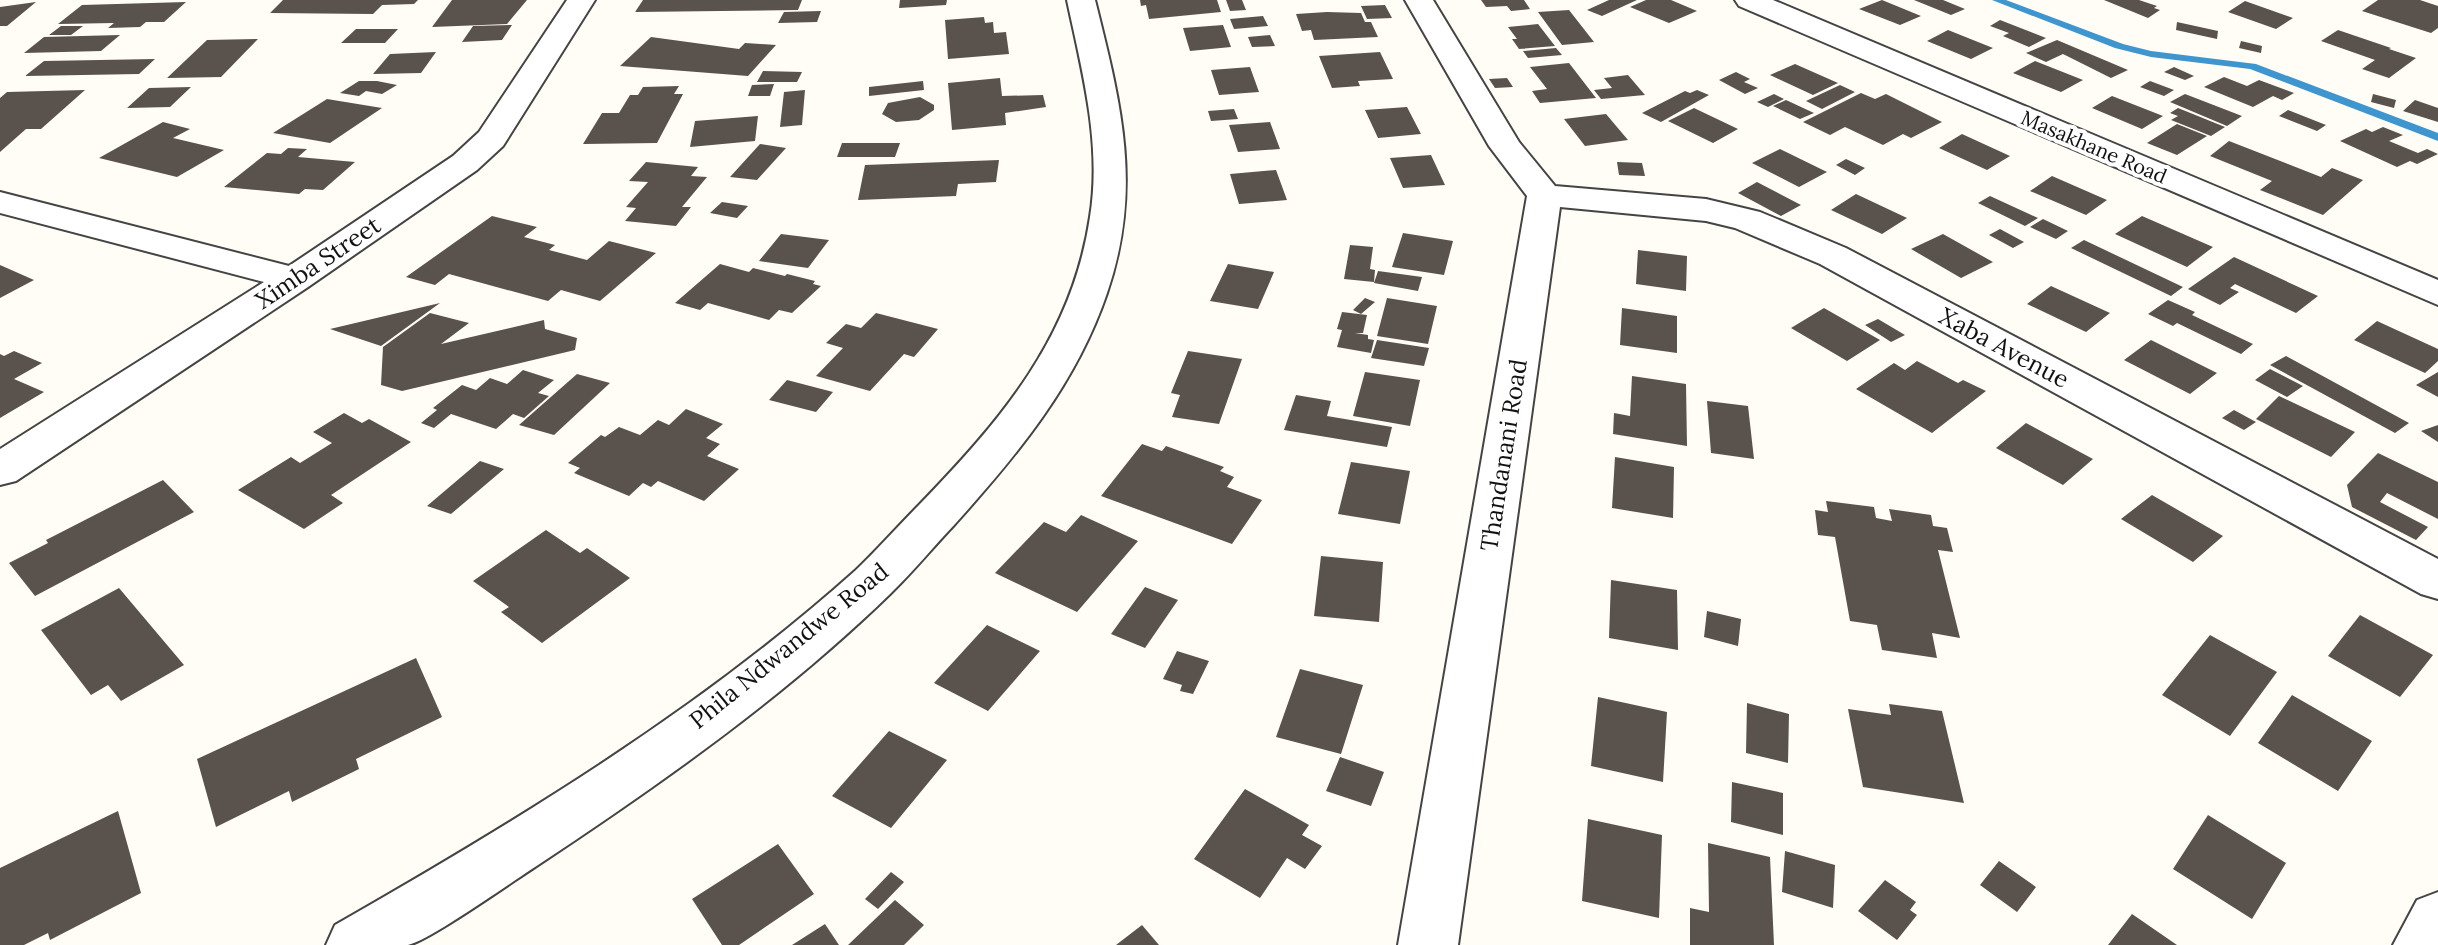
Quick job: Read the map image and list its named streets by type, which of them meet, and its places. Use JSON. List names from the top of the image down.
{
  "streets": {
    "street": [
      "Masakhane Road",
      "Ximba Street",
      "Xaba Avenue",
      "Thandanani Road",
      "Phila Ndwandwe Road"
    ]
  },
  "crossings": [
    ["Xaba Avenue", "Thandanani Road"]
  ]
}
